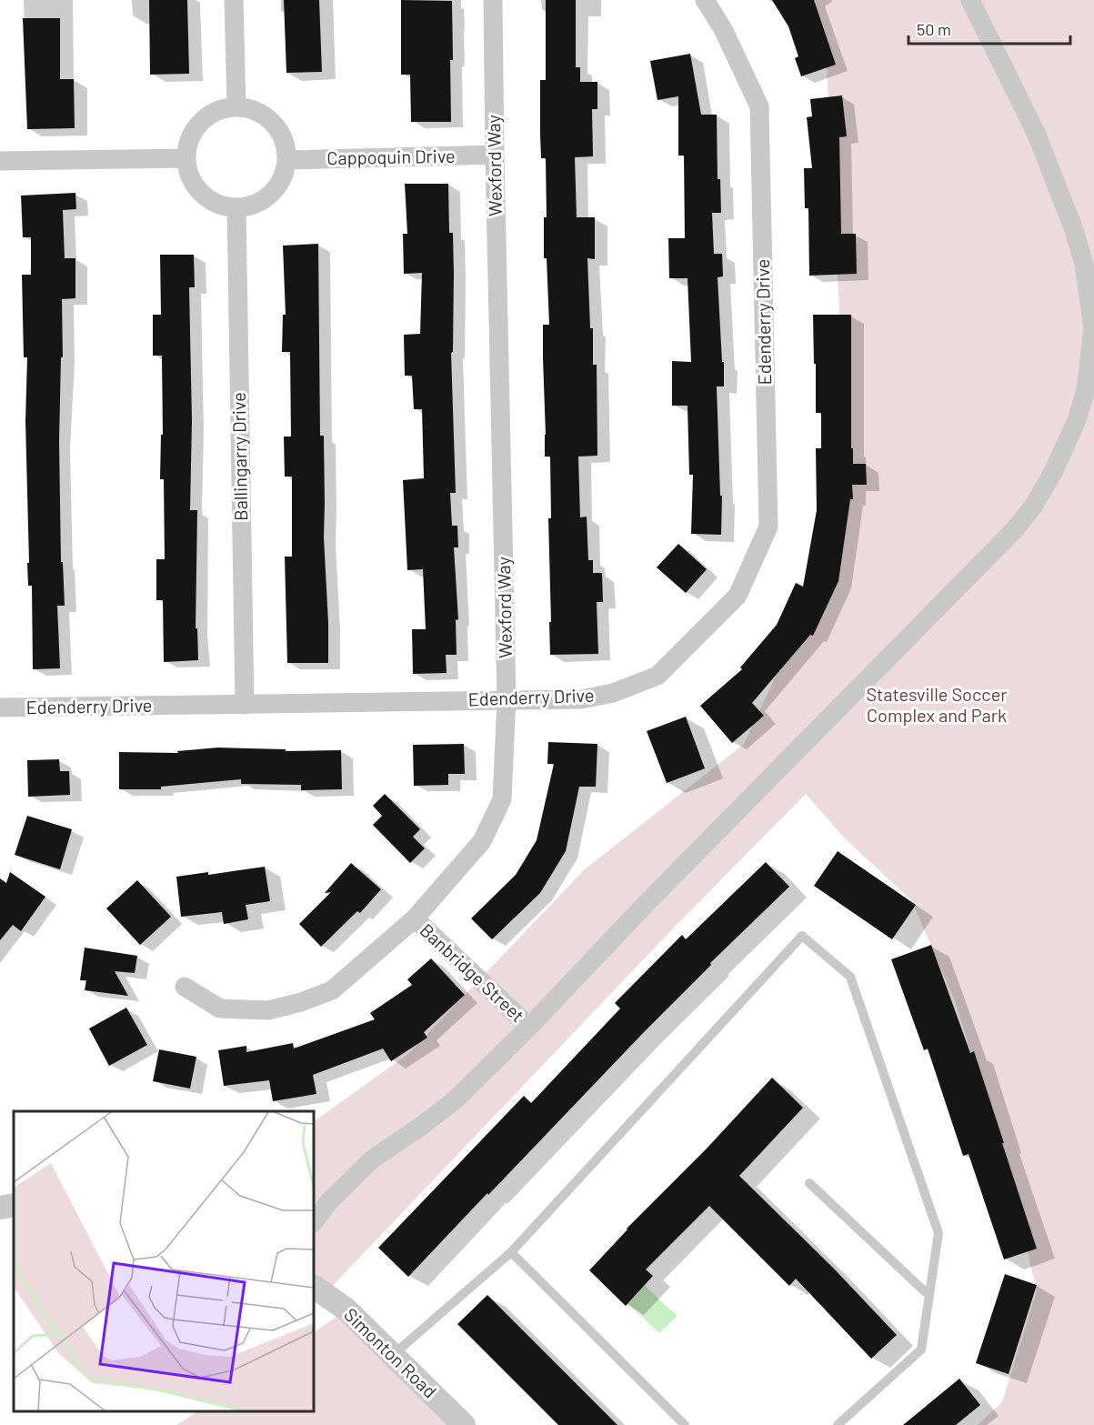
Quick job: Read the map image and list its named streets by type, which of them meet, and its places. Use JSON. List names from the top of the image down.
{
  "streets": {
    "street": [
      "Cappoquin Drive",
      "Wexford Way",
      "Edenderry Drive",
      "Ballingarry Drive",
      "Banbridge Street",
      "Simonton Road"
    ]
  },
  "crossings": [
    ["Cappoquin Drive", "Wexford Way"],
    ["Cappoquin Drive", "Ballingarry Drive"],
    ["Wexford Way", "Edenderry Drive"],
    ["Wexford Way", "Banbridge Street"],
    ["Edenderry Drive", "Ballingarry Drive"]
  ],
  "parks": ["Statesville Soccer Complex and Park"],
  "scale_bar": "50 m"
}
